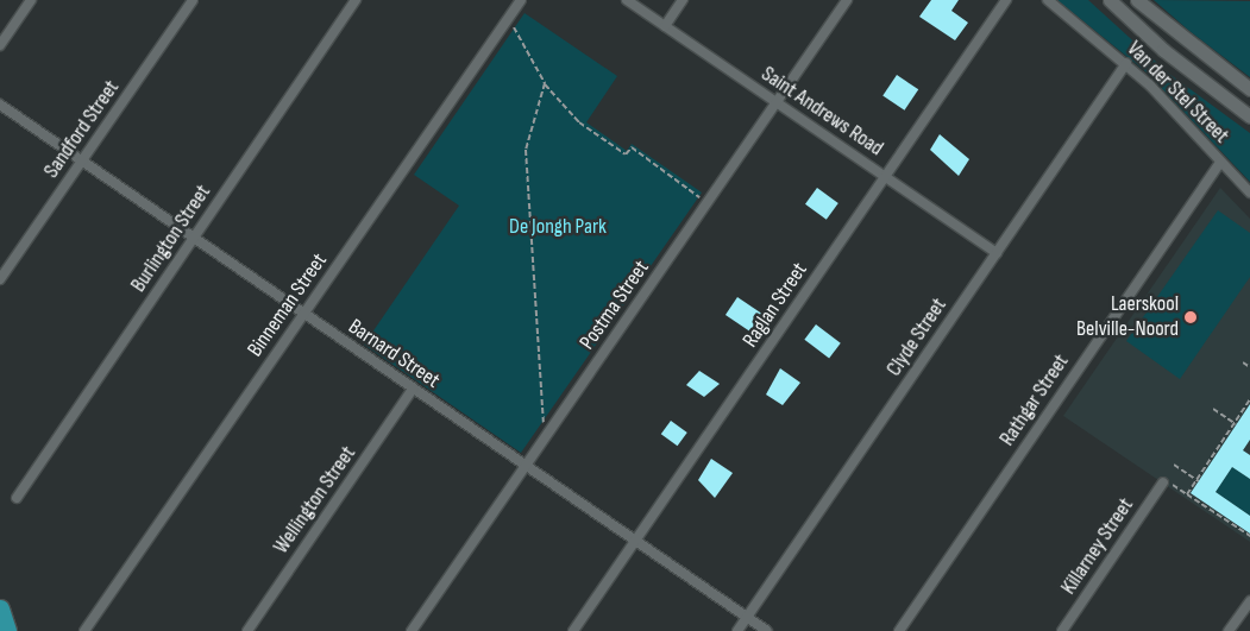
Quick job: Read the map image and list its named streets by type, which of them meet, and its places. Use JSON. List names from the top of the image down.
{
  "streets": {
    "street": [
      "Van der Stel Street",
      "Saint Andrews Road",
      "Sandford Street",
      "Burlington Street",
      "Binneman Street",
      "Postma Street",
      "Raglan Street",
      "Clyde Street",
      "Barnard Street",
      "Rathgar Street",
      "Wellington Street",
      "Killarney Street"
    ]
  },
  "crossings": [
    ["Van der Stel Street", "Clyde Street"],
    ["Van der Stel Street", "Rathgar Street"],
    ["Saint Andrews Road", "Postma Street"],
    ["Saint Andrews Road", "Raglan Street"],
    ["Saint Andrews Road", "Clyde Street"],
    ["Sandford Street", "Barnard Street"],
    ["Burlington Street", "Barnard Street"],
    ["Binneman Street", "Barnard Street"],
    ["Postma Street", "Barnard Street"],
    ["Raglan Street", "Barnard Street"],
    ["Clyde Street", "Barnard Street"],
    ["Barnard Street", "Wellington Street"]
  ],
  "parks": ["De Jongh Park"],
  "places": ["Laerskool Belville-Noord"]
}
